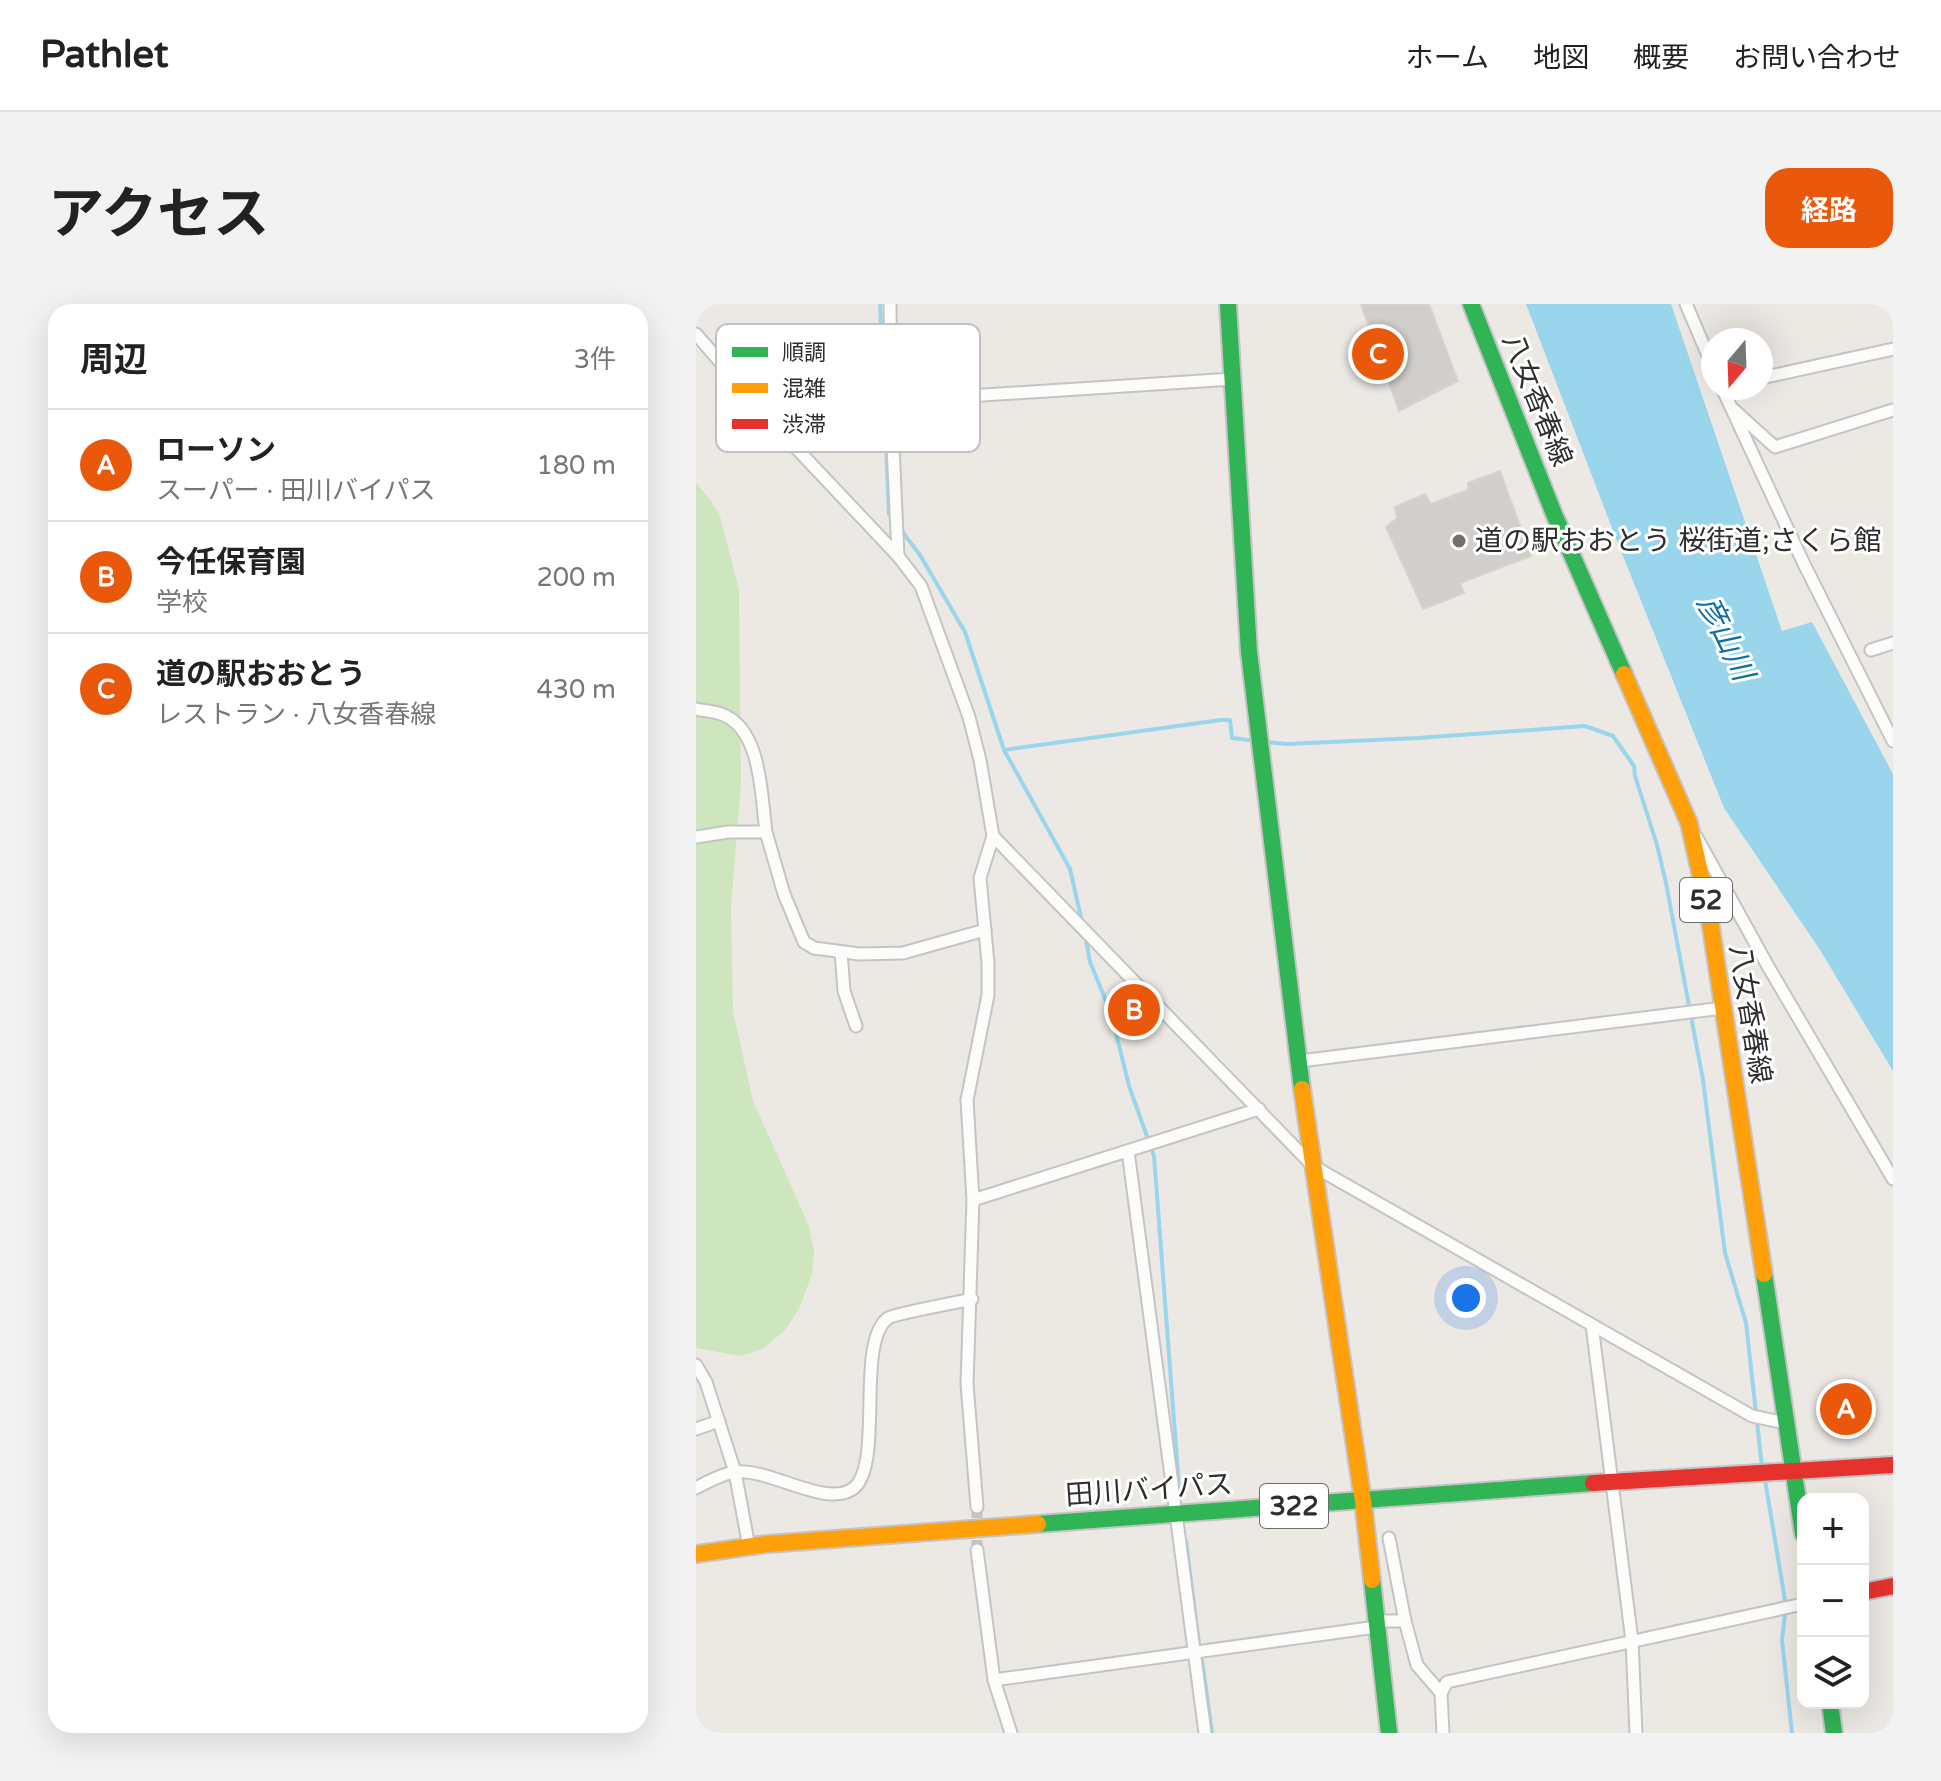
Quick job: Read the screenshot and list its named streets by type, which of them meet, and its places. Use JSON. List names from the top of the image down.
{
  "streets": {
    "main road": [
      "八女香春線",
      "52",
      "田川バイパス",
      "322"
    ]
  },
  "crossings": [
    ["八女香春線", "田川バイパス"]
  ],
  "water": ["彦山川"],
  "places": ["道の駅おおとう 桜街道;さくら館"],
  "legend": ["順調", "混雑", "渋滞"],
  "north": "bottom",
  "page": {
    "header": "Pathlet",
    "nav": [
      "ホーム",
      "地図",
      "概要",
      "お問い合わせ"
    ],
    "title": "アクセス",
    "buttons": "経路",
    "heading": ["周辺", "3件"],
    "pins": ["C", "B", "A"],
    "list": [
      {
        "mark": "A",
        "name": "ローソン",
        "note": "スーパー · 田川バイパス",
        "value": "180 m"
      },
      {
        "mark": "B",
        "name": "今任保育園",
        "note": "学校",
        "value": "200 m"
      },
      {
        "mark": "C",
        "name": "道の駅おおとう",
        "note": "レストラン · 八女香春線",
        "value": "430 m"
      }
    ],
    "map_buttons": ["+", "−"]
  }
}
